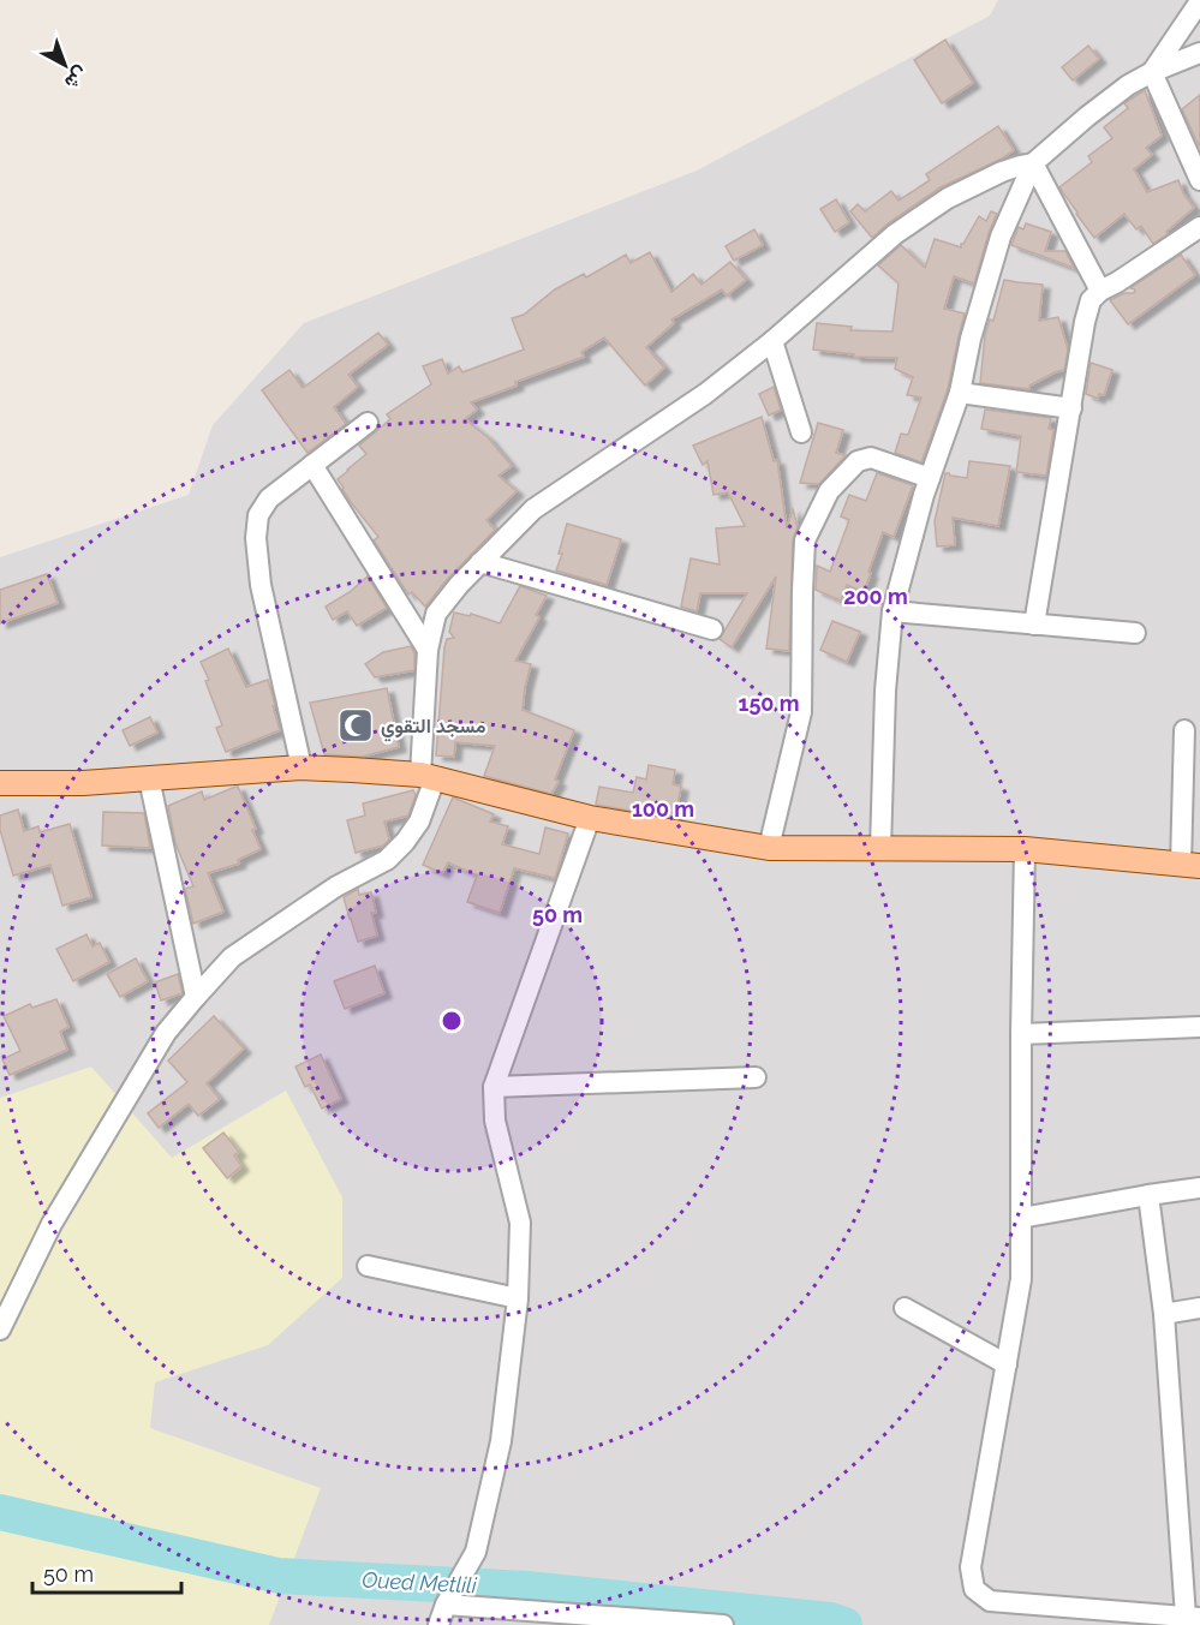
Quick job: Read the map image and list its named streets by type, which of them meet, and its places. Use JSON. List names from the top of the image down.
{
  "water": ["Oued Metlili"],
  "places": {
    "mosque": ["مسجد التقوي"]
  },
  "scale_bar": "50 m",
  "north": "bottom right",
  "rings": [
    "200 m",
    "150 m",
    "100 m",
    "50 m"
  ]
}
